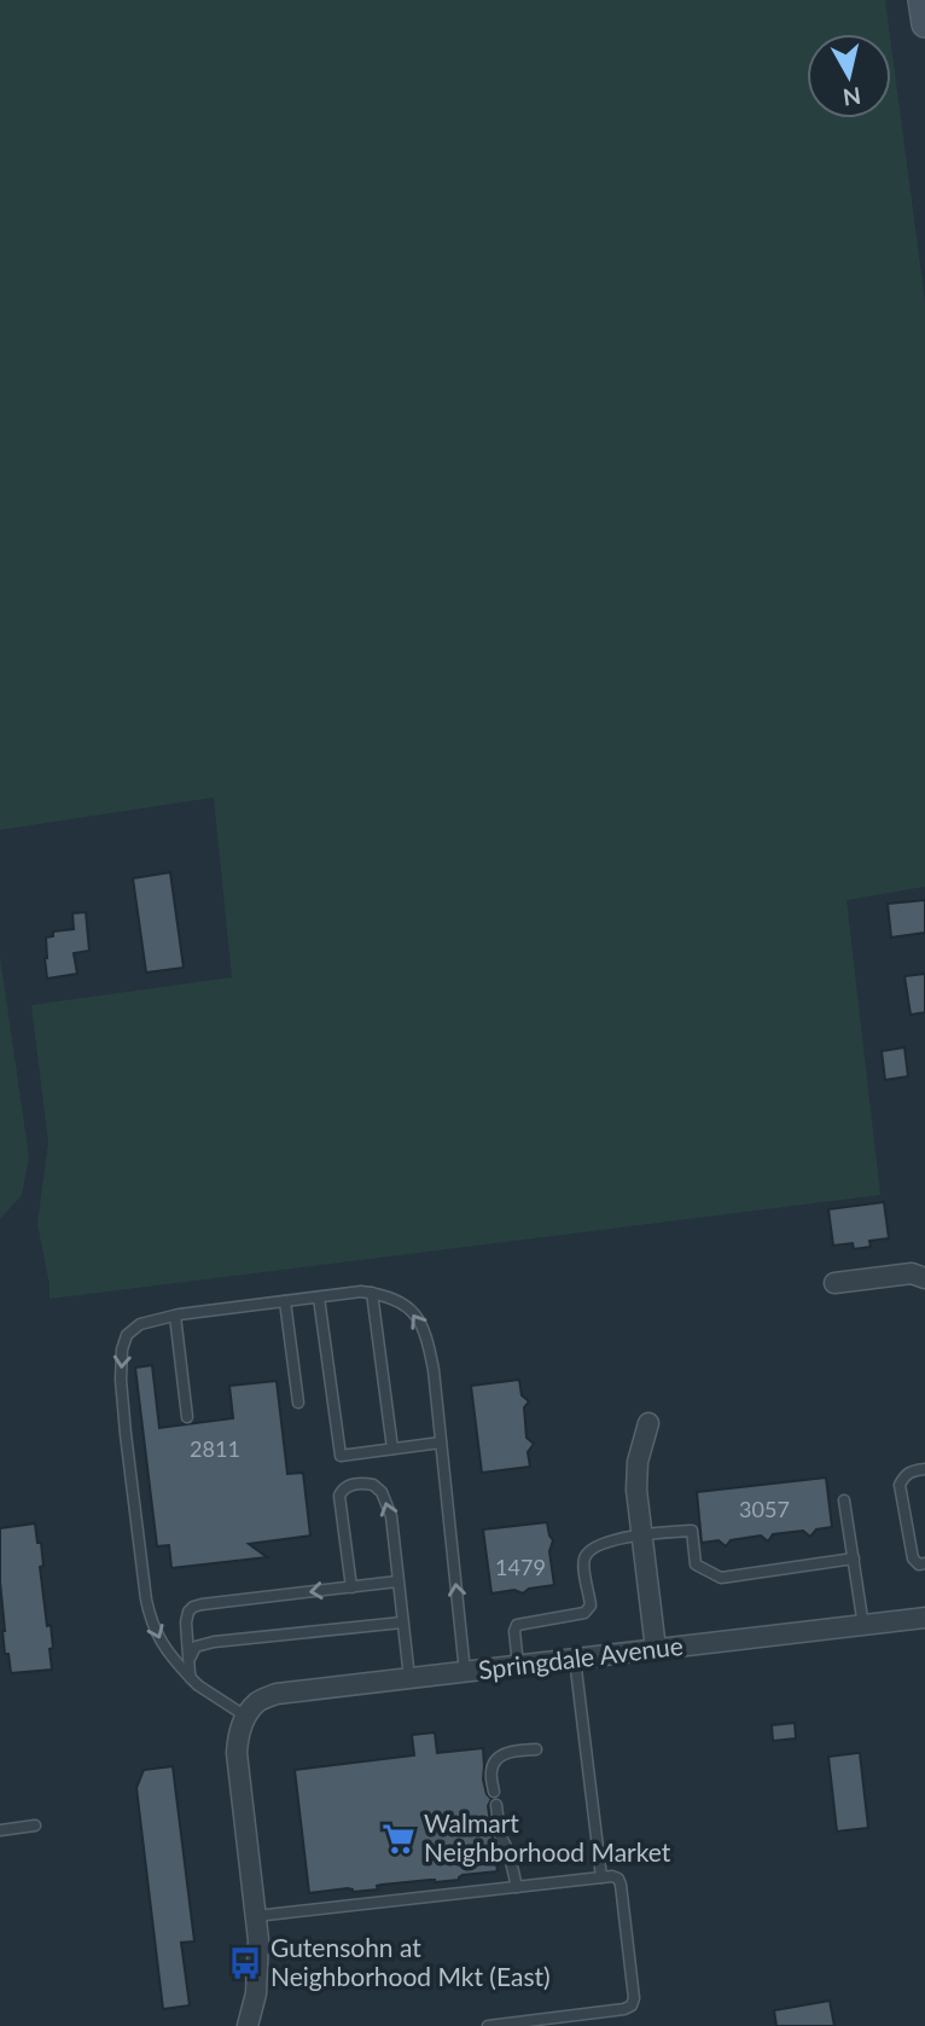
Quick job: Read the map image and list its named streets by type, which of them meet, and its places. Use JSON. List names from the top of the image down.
{
  "streets": {
    "street": ["Springdale Avenue"]
  },
  "places": {
    "supermarket": ["Walmart Neighborhood Market"],
    "bus stop": ["Gutensohn at Neighborhood Mkt (East)"]
  },
  "house_numbers": ["2811", "3057", "1479"],
  "north": "bottom"
}
